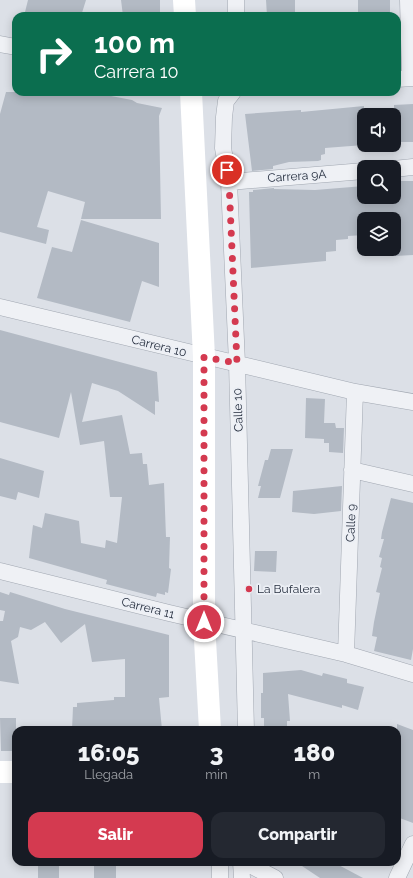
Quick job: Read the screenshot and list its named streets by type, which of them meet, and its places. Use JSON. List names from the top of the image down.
{
  "streets": {
    "street": [
      "Carrera 9A",
      "Carrera 10",
      "Calle 10",
      "Calle 9",
      "Carrera 11"
    ]
  },
  "crossings": [
    ["Carrera 9A", "Calle 10"],
    ["Carrera 10", "Calle 10"],
    ["Carrera 10", "Calle 9"],
    ["Calle 10", "Carrera 11"],
    ["Calle 9", "Carrera 11"]
  ],
  "places": ["La Bufalera"],
  "page": {
    "turn": ["100 m", "Carrera 10"],
    "eta": [
      "16:05",
      "Llegada",
      "3",
      "min",
      "180",
      "m"
    ],
    "buttons": ["Salir", "Compartir"]
  }
}
